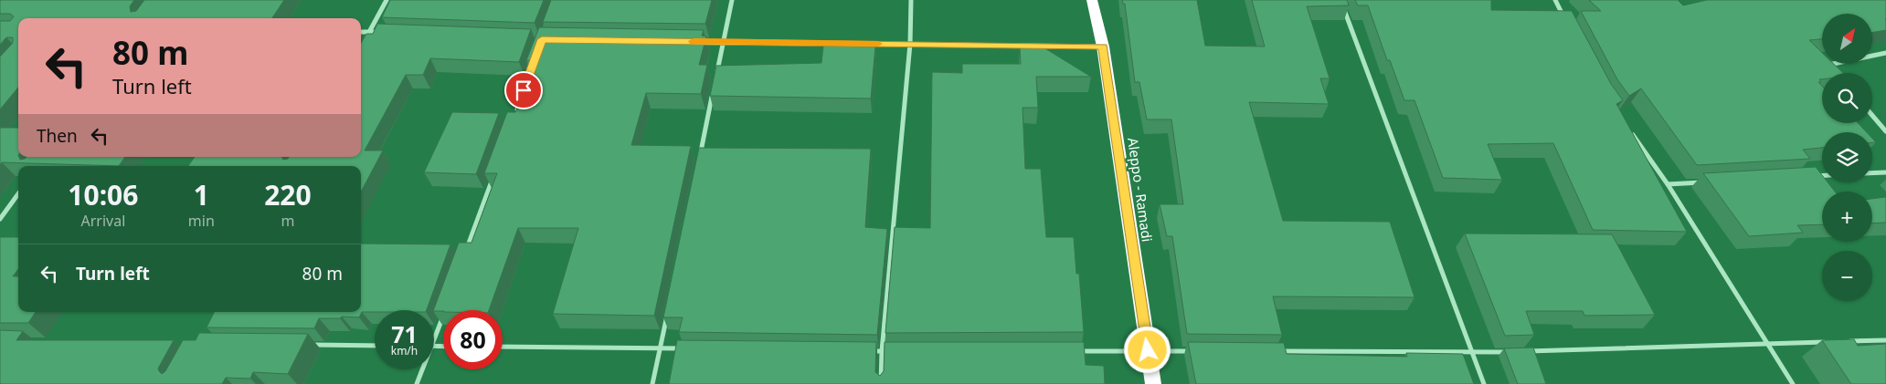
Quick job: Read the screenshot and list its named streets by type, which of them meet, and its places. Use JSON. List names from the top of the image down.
{
  "streets": {
    "highway": ["Aleppo - Ramadi"]
  },
  "north": "top right",
  "page": {
    "map_buttons": ["+", "−"],
    "turn": ["80 m", "Turn left"],
    "then": "Then",
    "eta": [
      "10:06",
      "Arrival",
      "1",
      "min",
      "220",
      "m"
    ],
    "list": [
      {
        "name": "Turn left",
        "value": "80 m"
      }
    ],
    "speed": "71 km/h",
    "limit": "80"
  }
}
